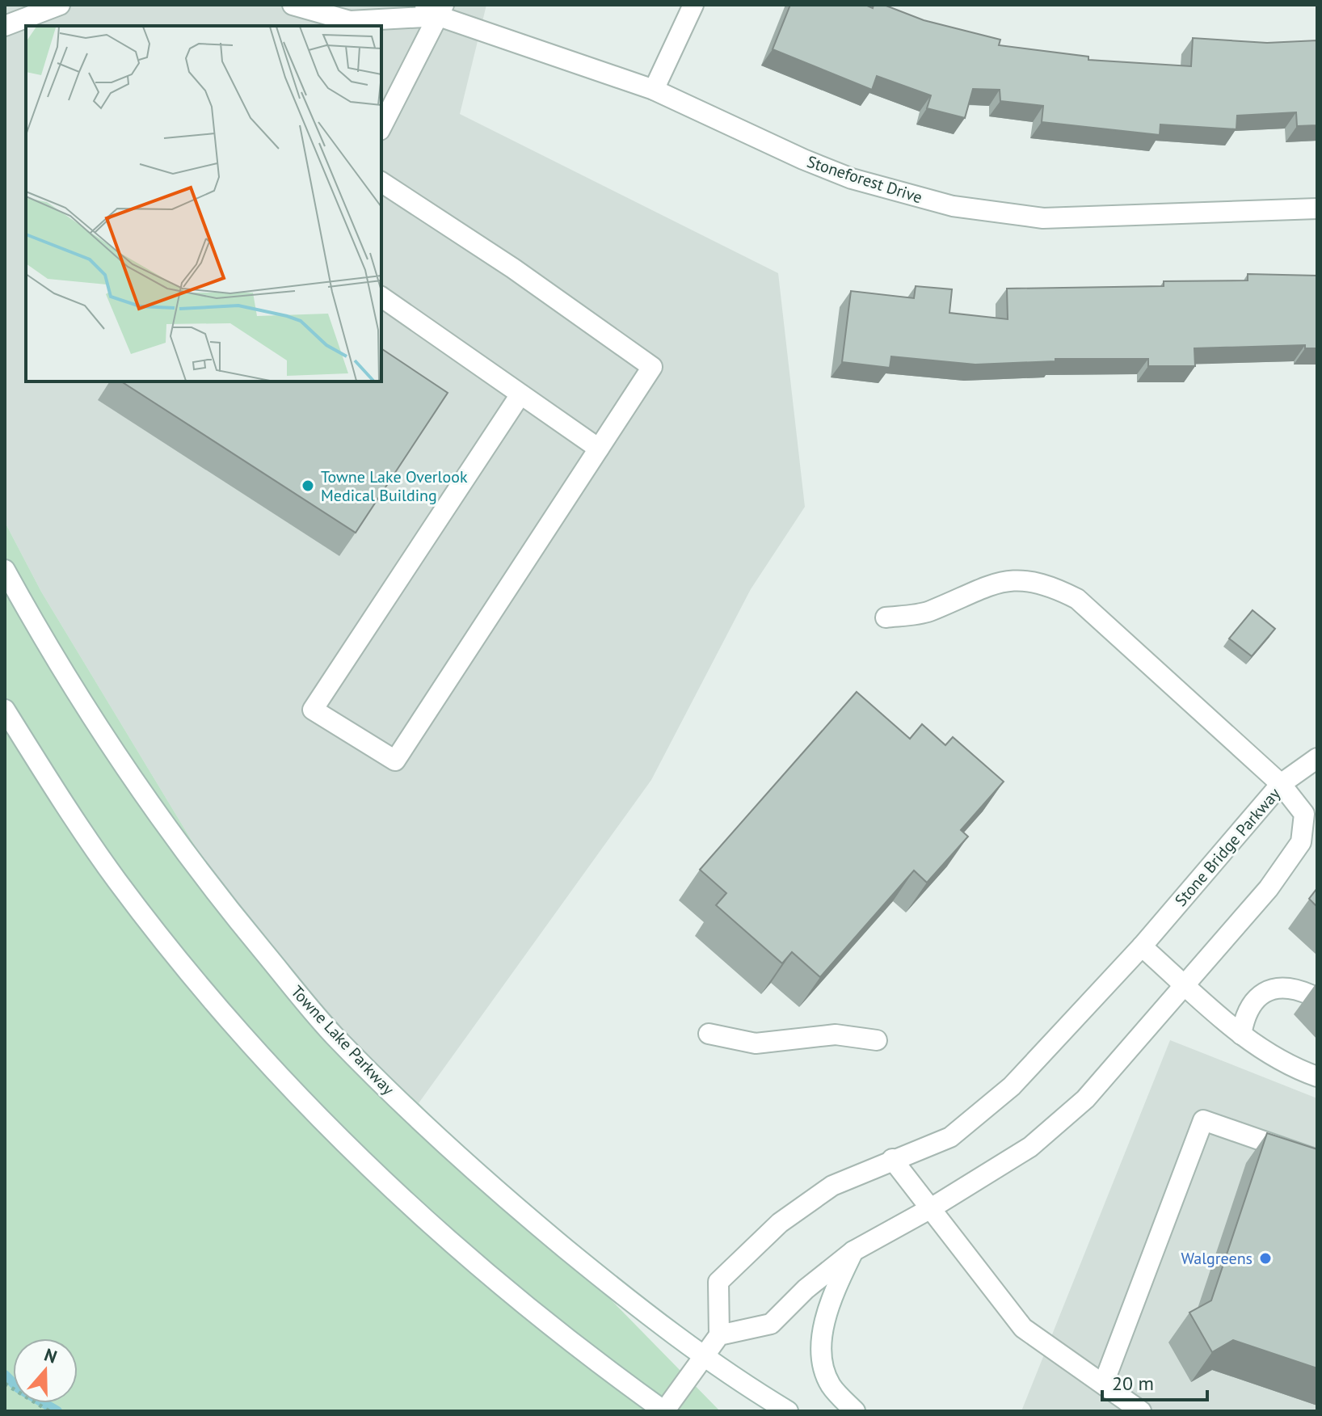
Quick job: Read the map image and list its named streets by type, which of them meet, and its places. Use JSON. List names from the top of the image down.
{
  "streets": {
    "street": ["Stoneforest Drive", "Stone Bridge Parkway", "Towne Lake Parkway"]
  },
  "places": ["Towne Lake Overlook Medical Building", "Walgreens"],
  "scale_bar": "20 m",
  "north": "top"
}
